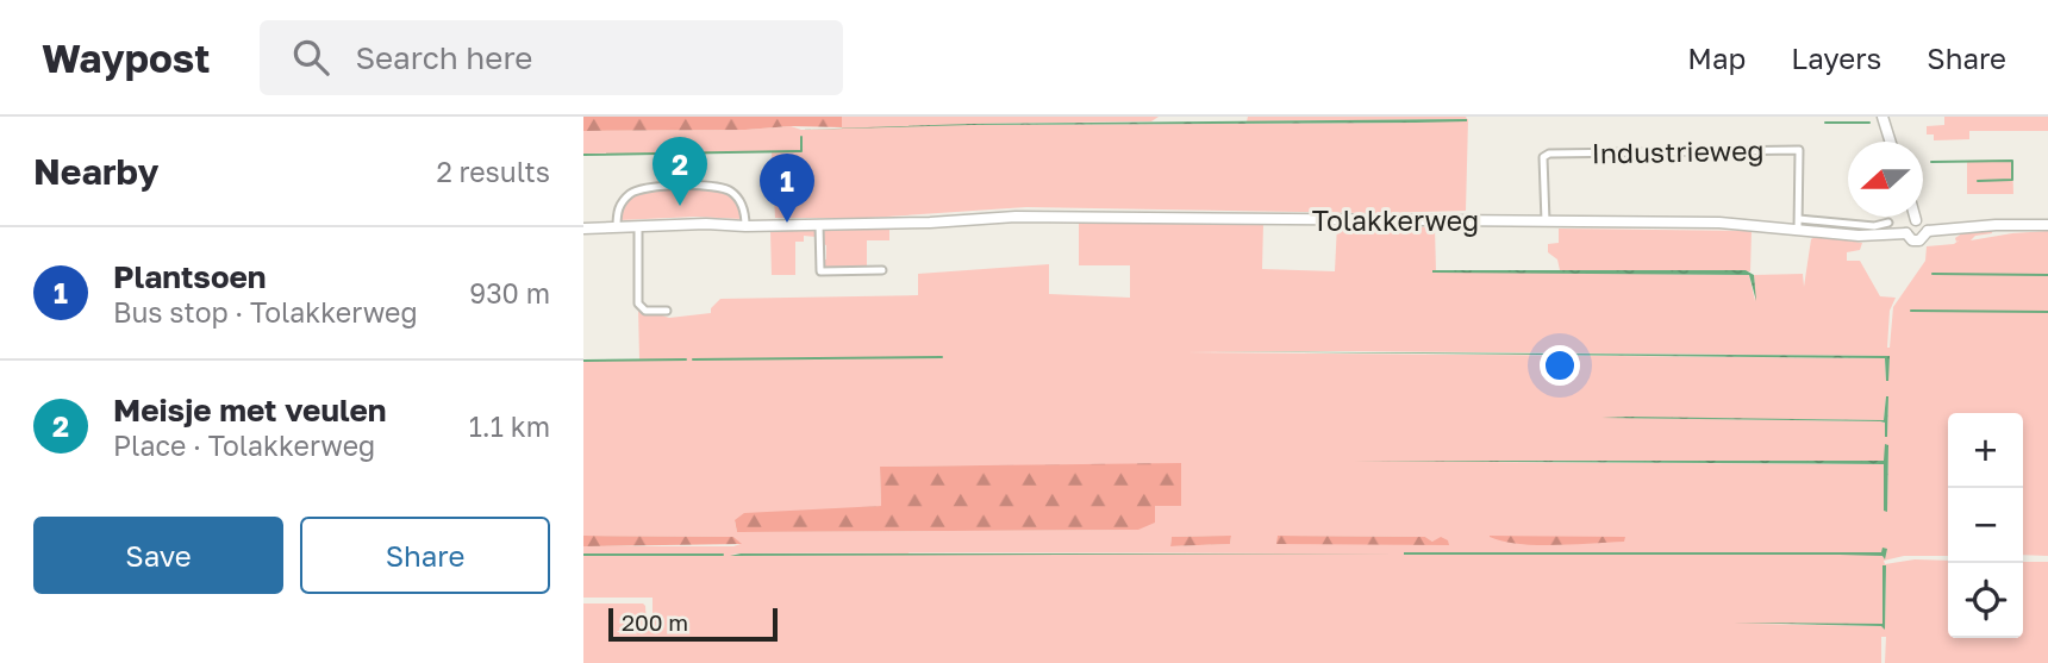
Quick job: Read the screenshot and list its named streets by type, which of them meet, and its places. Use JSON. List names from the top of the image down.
{
  "streets": {
    "main road": ["Tolakkerweg"],
    "street": ["Industrieweg"]
  },
  "crossings": [
    ["Industrieweg", "Tolakkerweg"]
  ],
  "scale_bar": "200 m",
  "north": "left",
  "page": {
    "header": "Waypost",
    "search": "Search here",
    "nav": ["Map", "Layers", "Share"],
    "heading": ["Nearby", "2 results"],
    "pins": ["2", "1"],
    "list": [
      {
        "mark": "1",
        "name": "Plantsoen",
        "note": "Bus stop · Tolakkerweg",
        "value": "930 m"
      },
      {
        "mark": "2",
        "name": "Meisje met veulen",
        "note": "Place · Tolakkerweg",
        "value": "1.1 km"
      }
    ],
    "map_buttons": ["+", "−"],
    "buttons": ["Save", "Share"],
    "scale": "200 m"
  }
}
